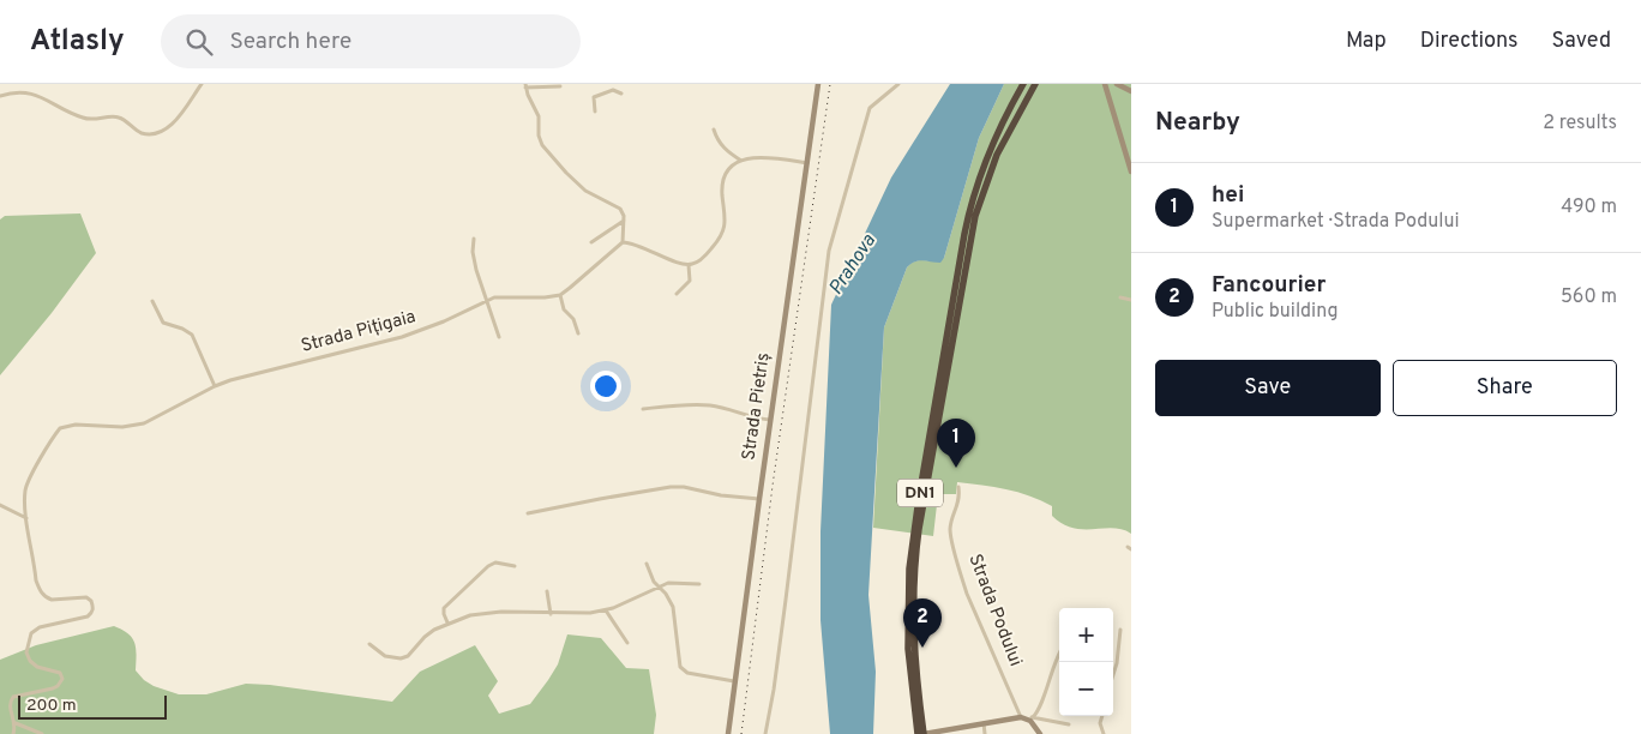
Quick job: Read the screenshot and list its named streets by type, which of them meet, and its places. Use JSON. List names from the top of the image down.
{
  "streets": {
    "highway": ["DN1"],
    "main road": ["Strada Pietriș", "Strada Podului"],
    "street": ["Strada Pițigaia"]
  },
  "water": ["Prahova"],
  "scale_bar": "200 m",
  "page": {
    "header": "Atlasly",
    "search": "Search here",
    "nav": ["Map", "Directions", "Saved"],
    "heading": ["Nearby", "2 results"],
    "list": [
      {
        "mark": "1",
        "name": "hei",
        "note": "Supermarket · Strada Podului",
        "value": "490 m"
      },
      {
        "mark": "2",
        "name": "Fancourier",
        "note": "Public building",
        "value": "560 m"
      }
    ],
    "buttons": ["Save", "Share"],
    "pins": ["1", "2"],
    "map_buttons": ["+", "−"],
    "scale": "200 m"
  }
}
